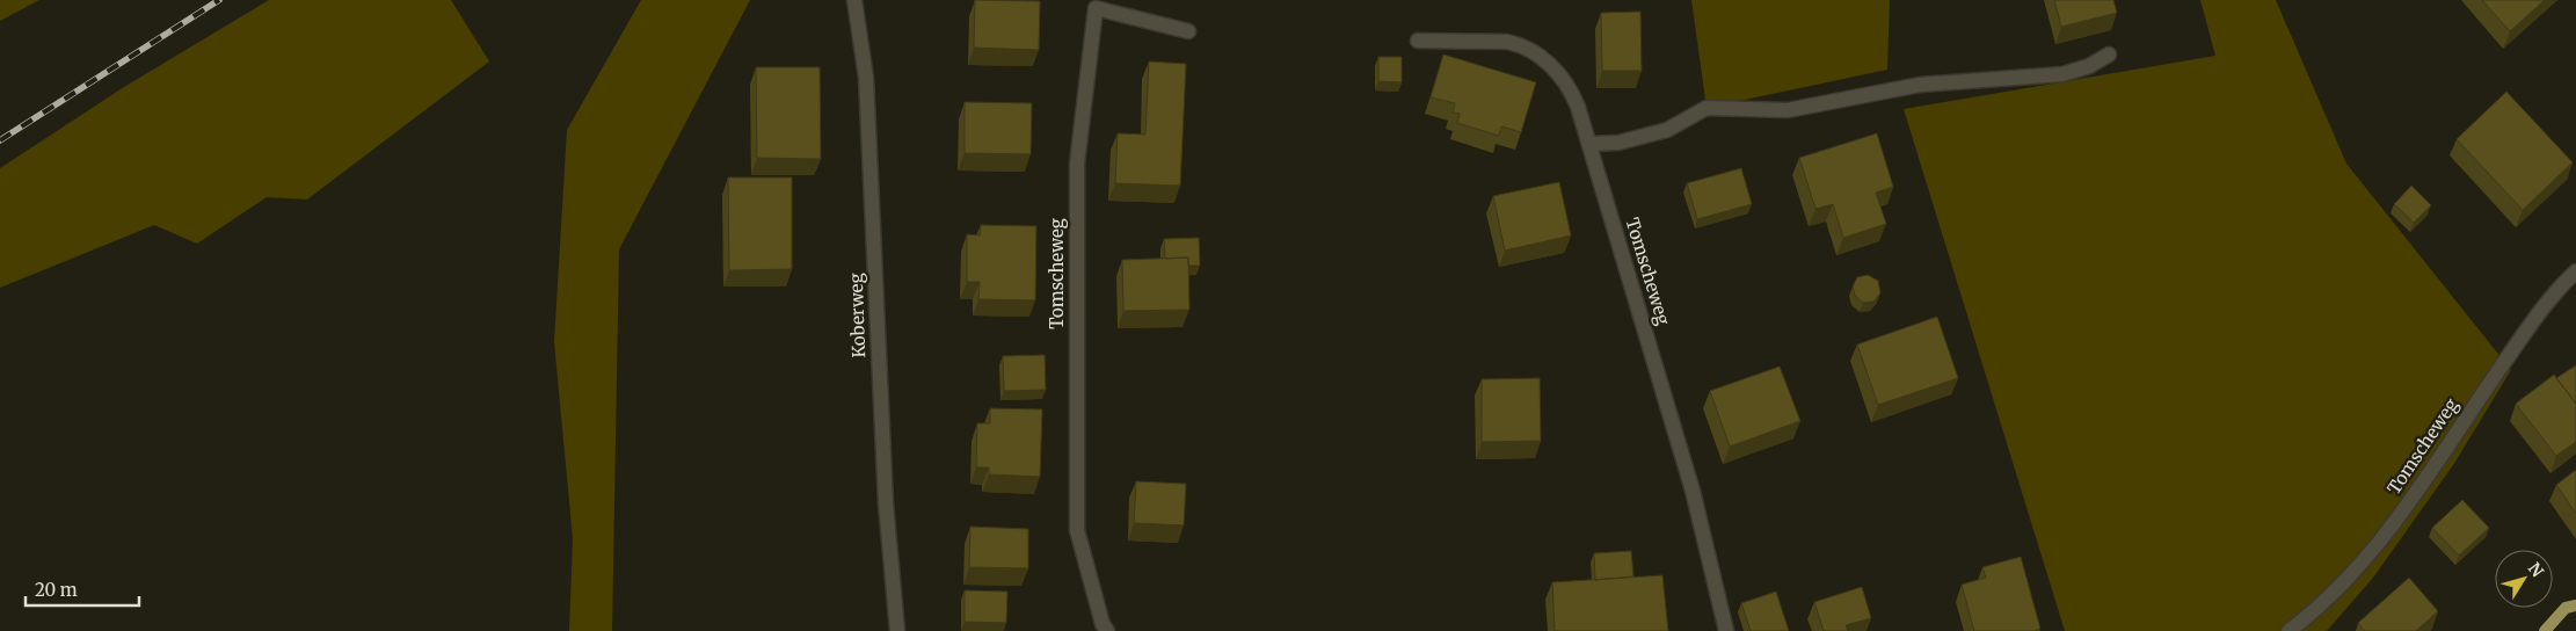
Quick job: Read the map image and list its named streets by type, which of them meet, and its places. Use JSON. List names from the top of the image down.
{
  "streets": {
    "street": ["Tomscheweg", "Koberweg"]
  },
  "scale_bar": "20 m",
  "north": "top right"
}
